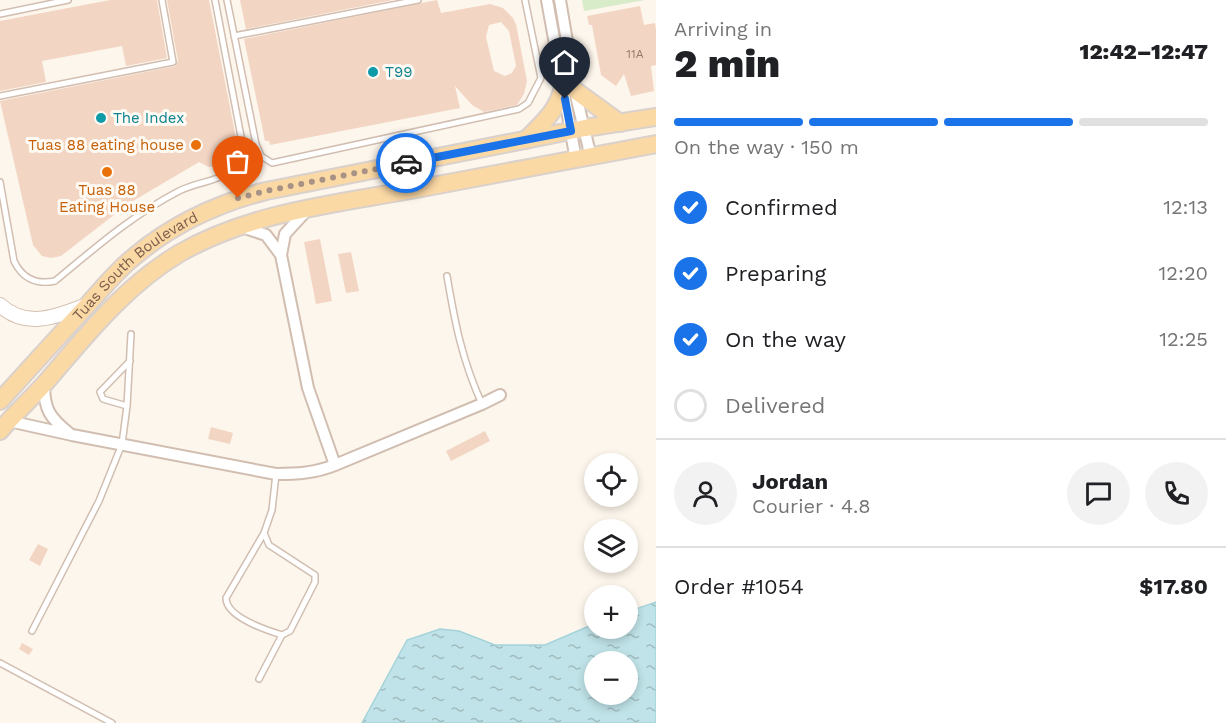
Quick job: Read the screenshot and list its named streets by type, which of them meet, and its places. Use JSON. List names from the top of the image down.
{
  "streets": {
    "main road": ["Tuas South Boulevard"]
  },
  "places": [
    "T99",
    "The Index",
    "Tuas 88 eating house",
    "Tuas 88 Eating House"
  ],
  "house_numbers": ["11A"],
  "page": {
    "heading": ["2 min", "Arriving in", "12:42–12:47"],
    "panel": [
      "Jordan",
      "Courier · 4.8",
      "Order #1054",
      "$17.80"
    ],
    "bar": "On the way · 150 m",
    "list": [
      ["Confirmed", "12:13"],
      ["Preparing", "12:20"],
      ["On the way", "12:25"],
      "Delivered"
    ],
    "map_buttons": ["+", "−"]
  }
}
